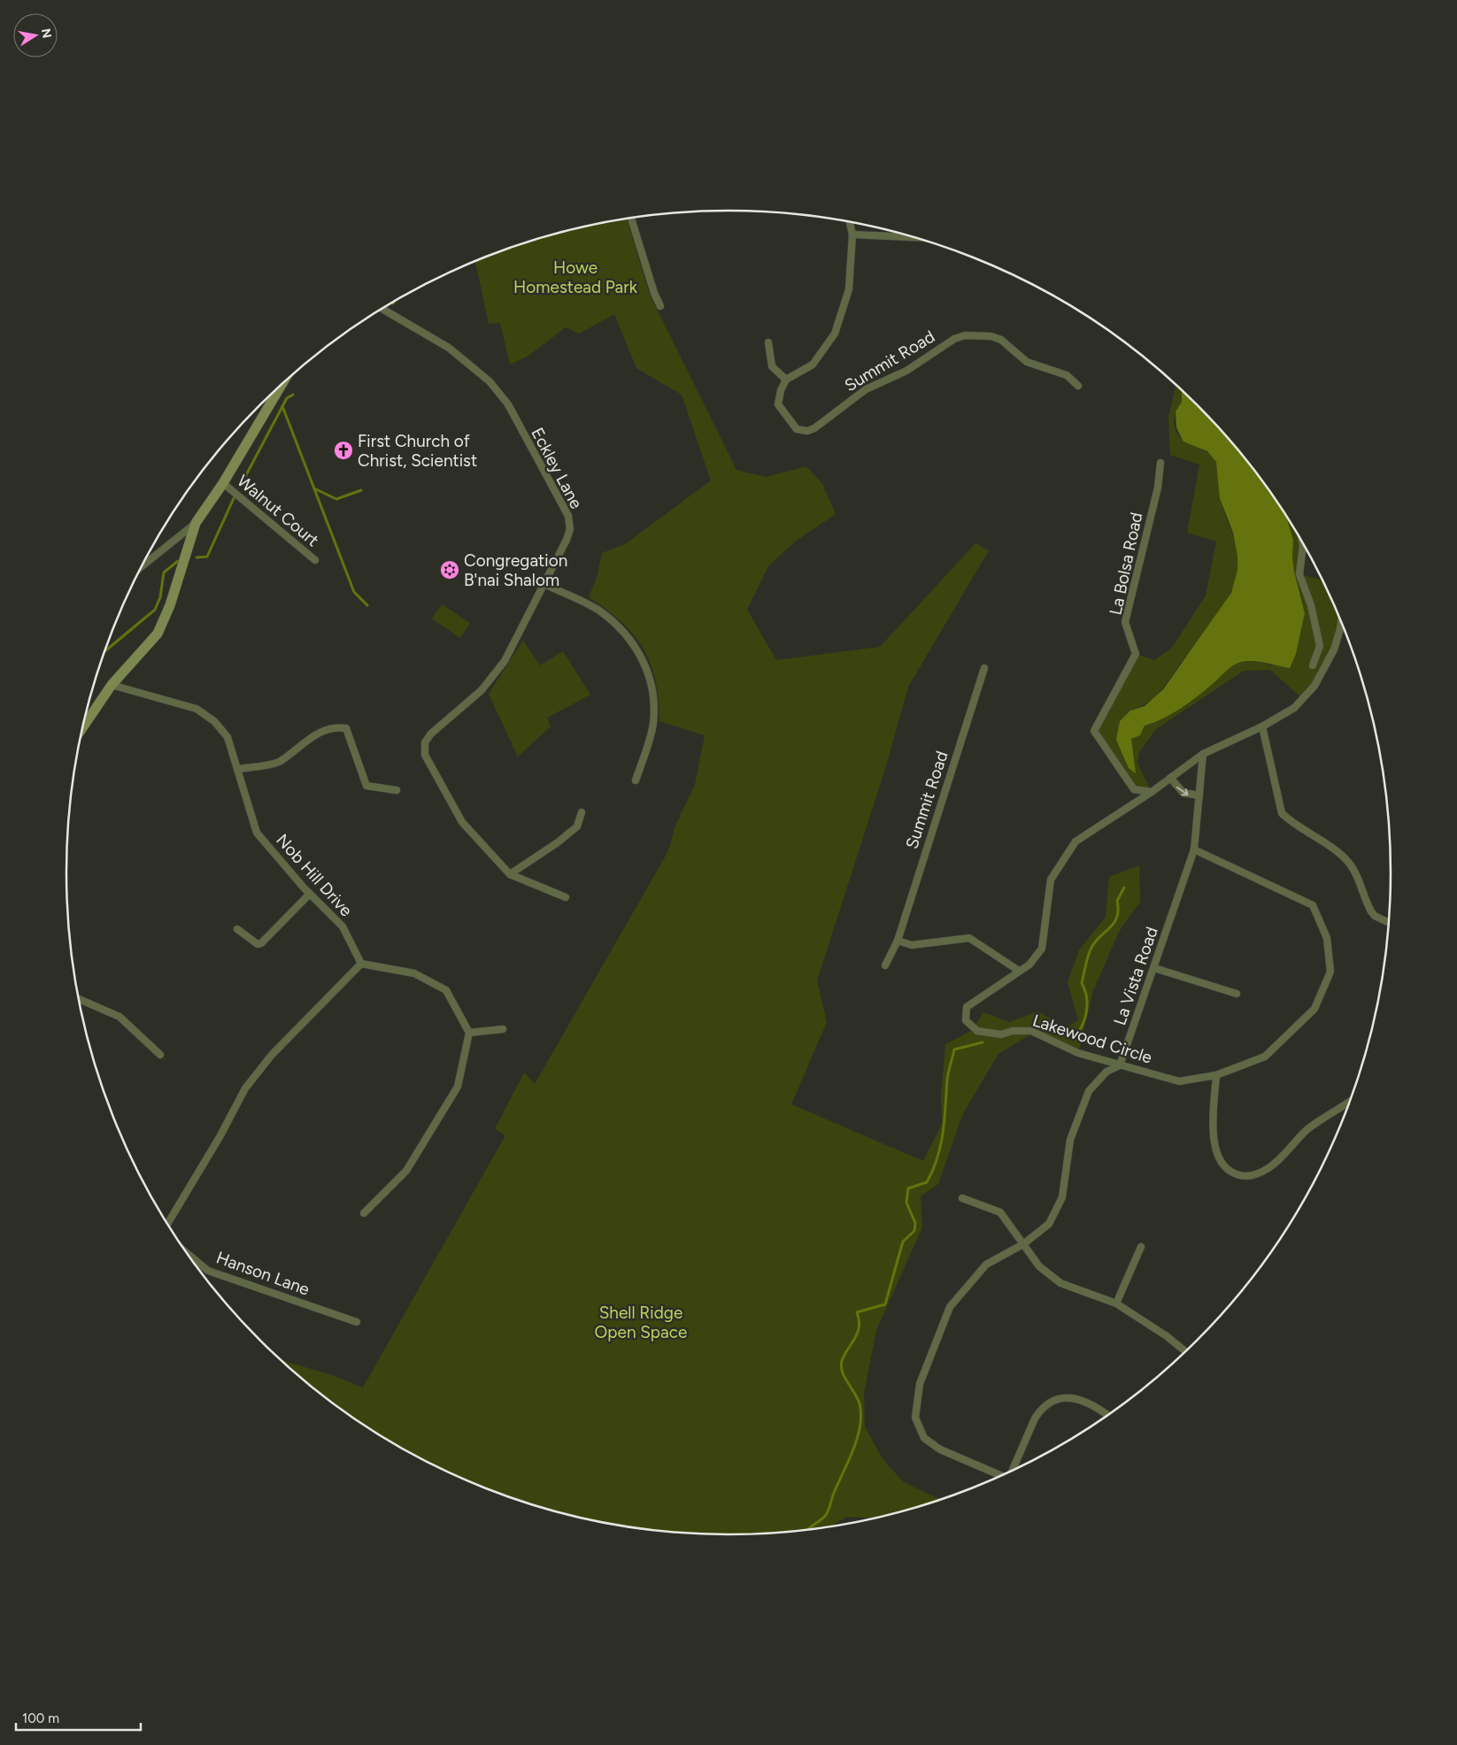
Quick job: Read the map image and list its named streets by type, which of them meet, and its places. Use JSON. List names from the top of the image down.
{
  "streets": {
    "street": [
      "Summit Road",
      "Eckley Lane",
      "Walnut Court",
      "La Bolsa Road",
      "Nob Hill Drive",
      "La Vista Road",
      "Lakewood Circle",
      "Hanson Lane"
    ]
  },
  "crossings": [
    ["La Bolsa Road", "Lakewood Circle"],
    ["La Vista Road", "Lakewood Circle"]
  ],
  "parks": ["Howe Homestead Park", "Shell Ridge Open Space"],
  "places": {
    "church": ["First Church of Christ, Scientist"],
    "synagogue": ["Congregation B'nai Shalom"]
  },
  "scale_bar": "100 m",
  "north": "right"
}
